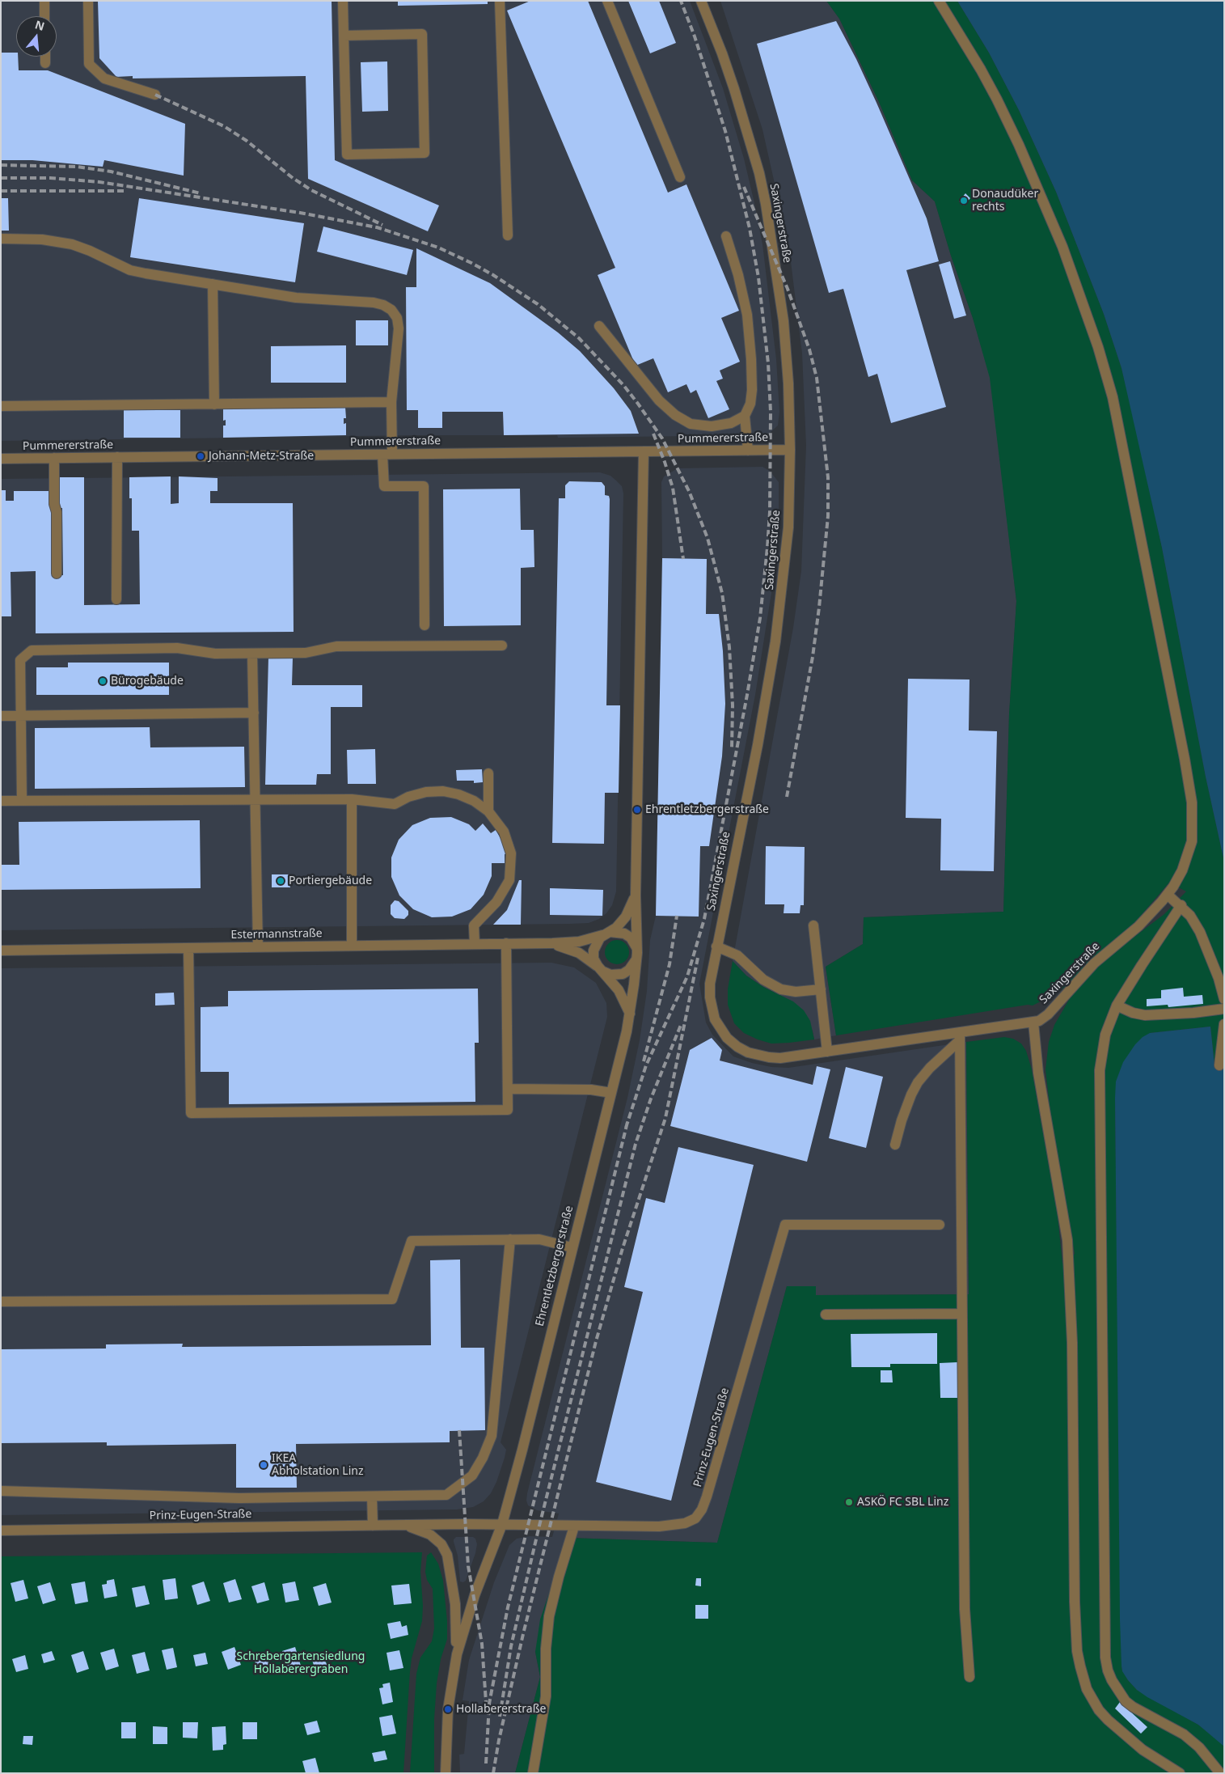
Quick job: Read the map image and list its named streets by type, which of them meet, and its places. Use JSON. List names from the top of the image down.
{
  "streets": {
    "street": [
      "Saxingerstraße",
      "Pummererstraße",
      "Estermannstraße",
      "Ehrentletzbergerstraße",
      "Prinz-Eugen-Straße"
    ]
  },
  "crossings": [
    ["Saxingerstraße", "Pummererstraße"],
    ["Pummererstraße", "Ehrentletzbergerstraße"],
    ["Estermannstraße", "Ehrentletzbergerstraße"],
    ["Ehrentletzbergerstraße", "Prinz-Eugen-Straße"]
  ],
  "parks": ["Schrebergartensiedlung Hollaberergraben"],
  "places": [
    "Donaudüker rechts",
    "Johann-Metz-Straße",
    "Bürogebäude",
    "Ehrentletzbergerstraße",
    "Portiergebäude",
    "IKEA Abholstation Linz",
    "ASKÖ FC SBL Linz",
    "Hollabererstraße"
  ],
  "north": "top"
}
